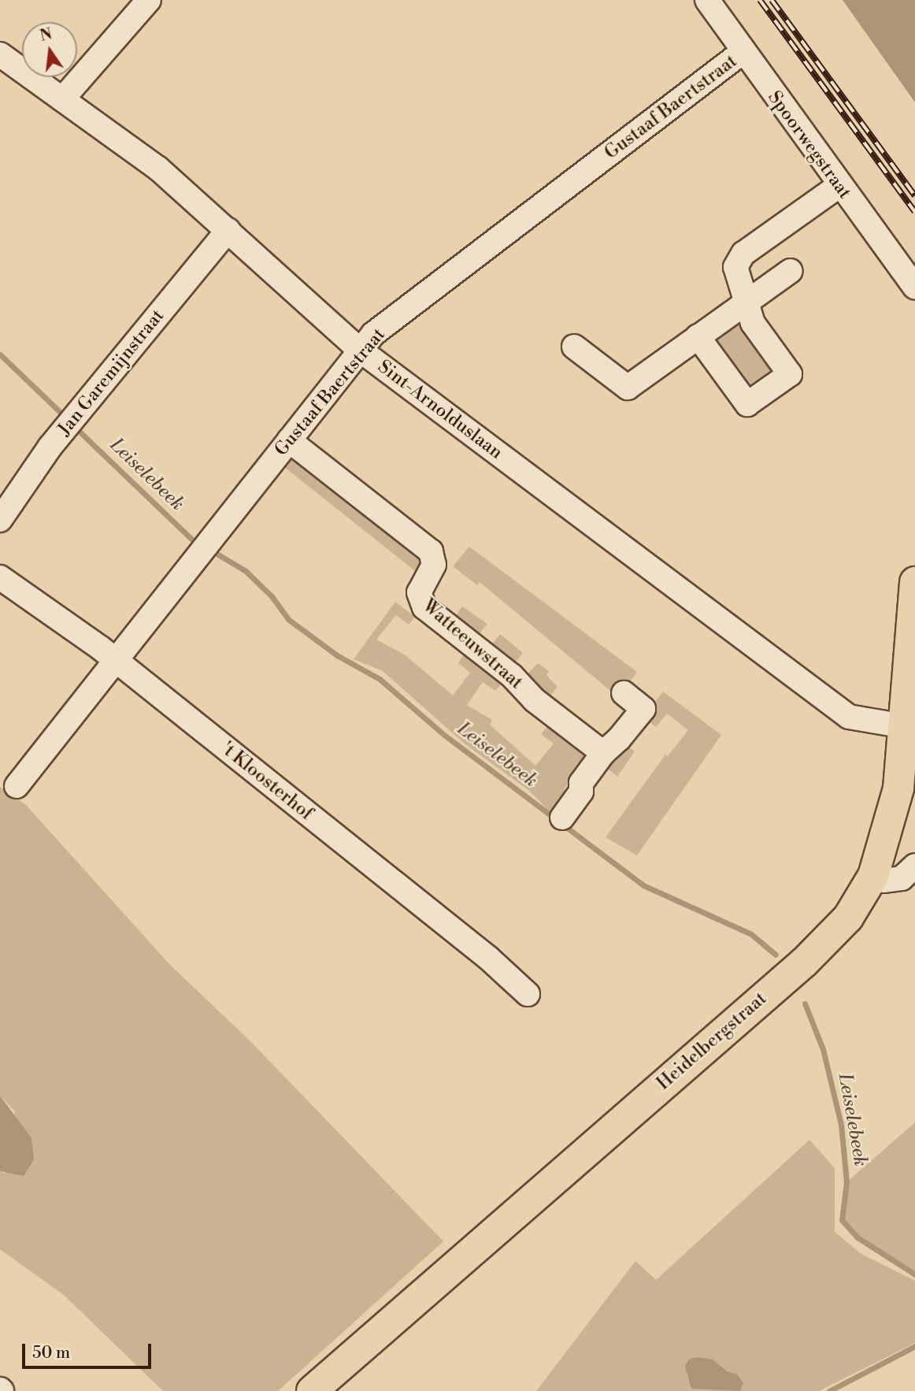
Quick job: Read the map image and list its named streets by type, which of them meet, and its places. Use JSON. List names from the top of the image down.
{
  "streets": {
    "main road": ["Heidelbergstraat"],
    "street": [
      "Gustaaf Baertstraat",
      "Spoorwegstraat",
      "Jan Garemijnstraat",
      "Sint-Arnolduslaan",
      "Watteeuwstraat",
      "'t Kloosterhof"
    ]
  },
  "crossings": [
    ["Gustaaf Baertstraat", "Spoorwegstraat"],
    ["Gustaaf Baertstraat", "Sint-Arnolduslaan"],
    ["Gustaaf Baertstraat", "Watteeuwstraat"],
    ["Gustaaf Baertstraat", "'t Kloosterhof"],
    ["Jan Garemijnstraat", "Sint-Arnolduslaan"],
    ["Sint-Arnolduslaan", "Heidelbergstraat"]
  ],
  "water": ["Leiselebeek"],
  "scale_bar": "50 m",
  "north": "top"
}
